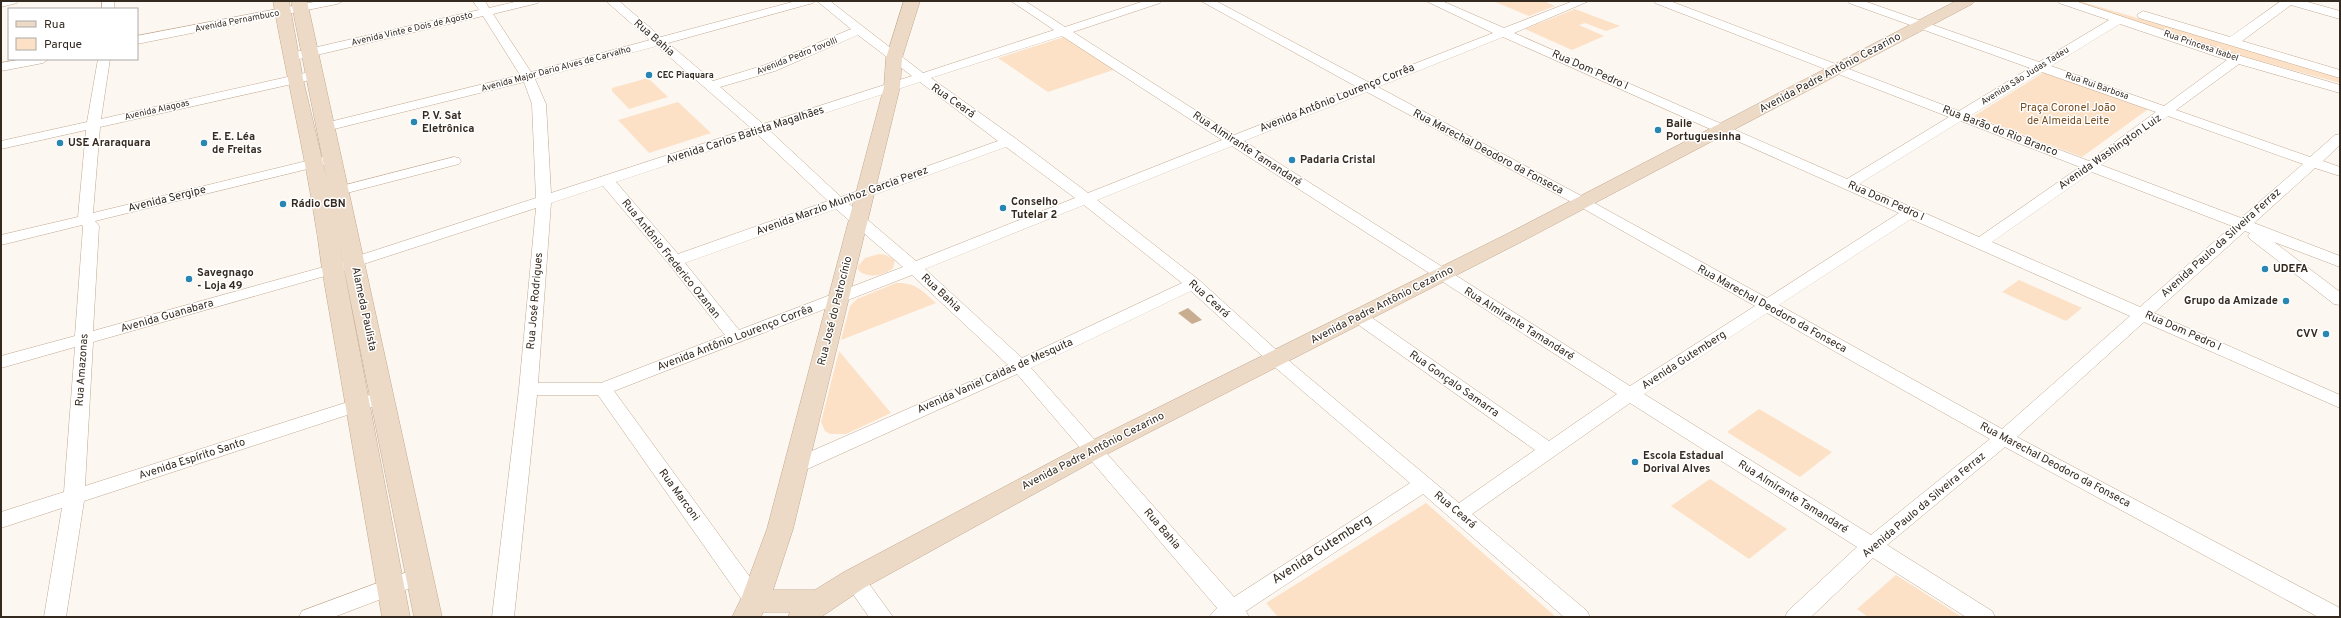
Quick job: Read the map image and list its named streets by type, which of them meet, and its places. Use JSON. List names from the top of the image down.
{
  "streets": {
    "street": [
      "Avenida Pernambuco",
      "Avenida Vinte e Dois de Agosto",
      "Rua Bahia",
      "Rua Princesa Isabel",
      "Avenida Pedro Tovolli",
      "Avenida Major Dario Alves de Carvalho",
      "Rua Dom Pedro I",
      "Avenida Padre Antônio Cezarino",
      "Avenida São Judas Tadeu",
      "Rua Rui Barbosa",
      "Avenida Antônio Lourenço Corrêa",
      "Rua Ceará",
      "Avenida Alagoas",
      "Rua Barão do Rio Branco",
      "Avenida Carlos Batista Magalhães",
      "Rua Almirante Tamandaré",
      "Rua Marechal Deodoro da Fonseca",
      "Avenida Washington Luiz",
      "Avenida Sergipe",
      "Avenida Marzio Munhoz Garcia Perez",
      "Avenida Paulo da Silveira Ferraz",
      "Rua Antônio Frederico Ozanan",
      "Rua José Rodrigues",
      "Alameda Paulista",
      "Rua José do Patrocínio",
      "Avenida Guanabara",
      "Avenida Gutemberg",
      "Rua Amazonas",
      "Avenida Vaniel Caldas de Mesquita",
      "Rua Gonçalo Samarra",
      "Avenida Espírito Santo",
      "Rua Marconi"
    ]
  },
  "crossings": [
    ["Avenida Pernambuco", "Alameda Paulista"],
    ["Avenida Vinte e Dois de Agosto", "Rua José Rodrigues"],
    ["Avenida Vinte e Dois de Agosto", "Alameda Paulista"],
    ["Rua Bahia", "Avenida Pedro Tovolli"],
    ["Rua Bahia", "Avenida Major Dario Alves de Carvalho"],
    ["Rua Bahia", "Avenida Padre Antônio Cezarino"],
    ["Rua Bahia", "Avenida Antônio Lourenço Corrêa"],
    ["Rua Bahia", "Avenida Carlos Batista Magalhães"],
    ["Rua Bahia", "Avenida Marzio Munhoz Garcia Perez"],
    ["Rua Bahia", "Rua José do Patrocínio"],
    ["Rua Bahia", "Avenida Gutemberg"],
    ["Rua Bahia", "Avenida Vaniel Caldas de Mesquita"],
    ["Rua Princesa Isabel", "Avenida São Judas Tadeu"],
    ["Rua Princesa Isabel", "Avenida Washington Luiz"],
    ["Avenida Pedro Tovolli", "Rua Ceará"],
    ["Avenida Major Dario Alves de Carvalho", "Rua José Rodrigues"],
    ["Avenida Major Dario Alves de Carvalho", "Alameda Paulista"],
    ["Rua Dom Pedro I", "Avenida Padre Antônio Cezarino"],
    ["Rua Dom Pedro I", "Avenida São Judas Tadeu"],
    ["Rua Dom Pedro I", "Avenida Antônio Lourenço Corrêa"],
    ["Rua Dom Pedro I", "Avenida Washington Luiz"],
    ["Rua Dom Pedro I", "Avenida Paulo da Silveira Ferraz"],
    ["Rua Dom Pedro I", "Avenida Gutemberg"],
    ["Avenida Padre Antônio Cezarino", "Rua Rui Barbosa"],
    ["Avenida Padre Antônio Cezarino", "Rua Ceará"],
    ["Avenida Padre Antônio Cezarino", "Rua Barão do Rio Branco"],
    ["Avenida Padre Antônio Cezarino", "Rua Almirante Tamandaré"],
    ["Avenida Padre Antônio Cezarino", "Rua Marechal Deodoro da Fonseca"],
    ["Avenida Padre Antônio Cezarino", "Rua Gonçalo Samarra"],
    ["Avenida São Judas Tadeu", "Rua Rui Barbosa"],
    ["Avenida São Judas Tadeu", "Rua Barão do Rio Branco"],
    ["Rua Rui Barbosa", "Avenida Washington Luiz"],
    ["Rua Rui Barbosa", "Avenida Paulo da Silveira Ferraz"],
    ["Avenida Antônio Lourenço Corrêa", "Rua Ceará"],
    ["Avenida Antônio Lourenço Corrêa", "Rua Almirante Tamandaré"],
    ["Avenida Antônio Lourenço Corrêa", "Rua Marechal Deodoro da Fonseca"],
    ["Avenida Antônio Lourenço Corrêa", "Rua Antônio Frederico Ozanan"],
    ["Avenida Antônio Lourenço Corrêa", "Rua José Rodrigues"],
    ["Avenida Antônio Lourenço Corrêa", "Rua José do Patrocínio"],
    ["Avenida Antônio Lourenço Corrêa", "Rua Marconi"],
    ["Rua Ceará", "Avenida Carlos Batista Magalhães"],
    ["Rua Ceará", "Avenida Marzio Munhoz Garcia Perez"],
    ["Rua Ceará", "Rua José do Patrocínio"],
    ["Rua Ceará", "Avenida Gutemberg"],
    ["Rua Ceará", "Avenida Vaniel Caldas de Mesquita"],
    ["Avenida Alagoas", "Alameda Paulista"],
    ["Avenida Alagoas", "Rua Amazonas"],
    ["Rua Barão do Rio Branco", "Avenida Washington Luiz"],
    ["Rua Barão do Rio Branco", "Avenida Paulo da Silveira Ferraz"],
    ["Avenida Carlos Batista Magalhães", "Rua Almirante Tamandaré"],
    ["Avenida Carlos Batista Magalhães", "Rua Antônio Frederico Ozanan"],
    ["Avenida Carlos Batista Magalhães", "Rua José Rodrigues"],
    ["Avenida Carlos Batista Magalhães", "Alameda Paulista"],
    ["Avenida Carlos Batista Magalhães", "Rua José do Patrocínio"],
    ["Avenida Carlos Batista Magalhães", "Avenida Guanabara"],
    ["Rua Almirante Tamandaré", "Avenida Paulo da Silveira Ferraz"],
    ["Rua Almirante Tamandaré", "Avenida Gutemberg"],
    ["Rua Marechal Deodoro da Fonseca", "Avenida Paulo da Silveira Ferraz"],
    ["Rua Marechal Deodoro da Fonseca", "Avenida Gutemberg"],
    ["Avenida Sergipe", "Alameda Paulista"],
    ["Avenida Sergipe", "Rua Amazonas"],
    ["Avenida Marzio Munhoz Garcia Perez", "Rua Antônio Frederico Ozanan"],
    ["Avenida Marzio Munhoz Garcia Perez", "Rua José do Patrocínio"],
    ["Alameda Paulista", "Avenida Guanabara"],
    ["Alameda Paulista", "Avenida Espírito Santo"],
    ["Rua José do Patrocínio", "Avenida Vaniel Caldas de Mesquita"],
    ["Rua José do Patrocínio", "Rua Marconi"],
    ["Avenida Guanabara", "Rua Amazonas"],
    ["Avenida Gutemberg", "Rua Gonçalo Samarra"],
    ["Rua Amazonas", "Avenida Espírito Santo"]
  ],
  "parks": ["Praça Coronel João de Almeida Leite"],
  "places": [
    "CEC Piaquara",
    "P. V. Sat Eletrônica",
    "Baile Portuguesinha",
    "USE Araraquara",
    "E. E. Léa de Freitas",
    "Padaria Cristal",
    "Rádio CBN",
    "Conselho Tutelar 2",
    "UDEFA",
    "Savegnago - Loja 49",
    "Grupo da Amizade",
    "CVV",
    "Escola Estadual Dorival Alves"
  ],
  "legend": ["Rua", "Parque"]
}
